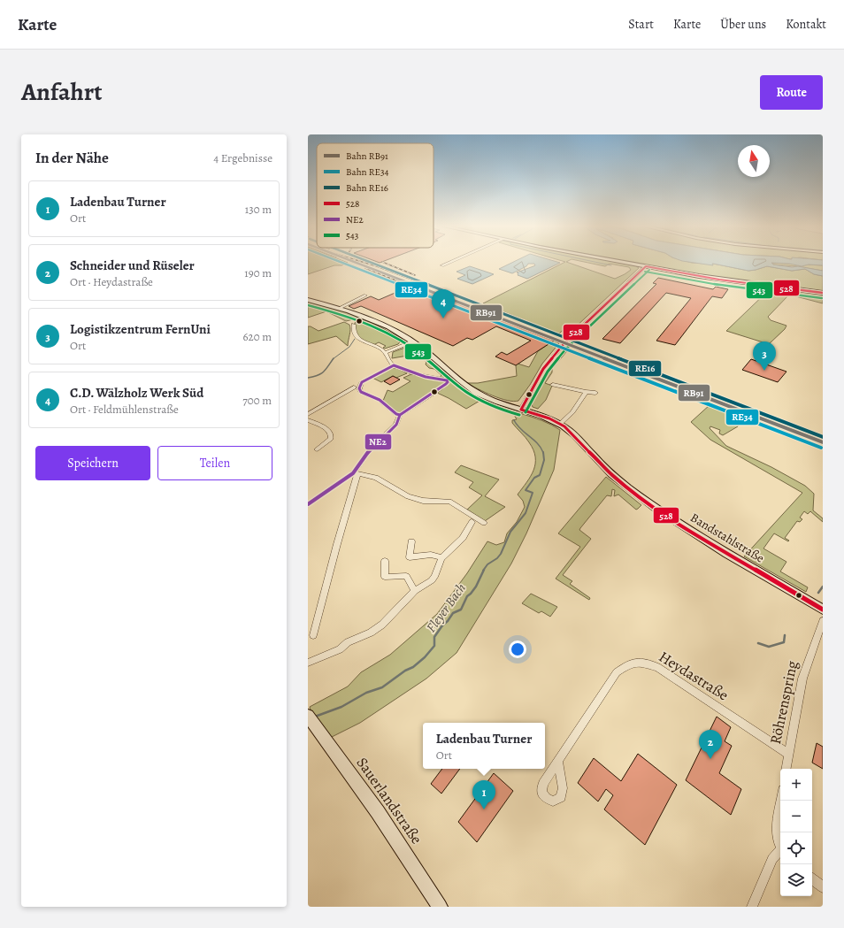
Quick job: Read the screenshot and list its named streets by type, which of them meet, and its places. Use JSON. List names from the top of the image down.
{
  "streets": {
    "street": [
      "Bandstahlstraße",
      "Heydastraße",
      "Röhrenspring",
      "Sauerlandstraße"
    ]
  },
  "crossings": [
    ["Heydastraße", "Röhrenspring"]
  ],
  "water": ["Fleyer Bach"],
  "lines": [
    "rail line RB91",
    "rail line RE34",
    "rail line RE16",
    "transit line 528",
    "transit line 543",
    "transit line NE2"
  ],
  "legend": [
    "Bahn RB91",
    "Bahn RE34",
    "Bahn RE16",
    "528",
    "NE2",
    "543"
  ],
  "north": "top",
  "page": {
    "header": "Karte",
    "nav": [
      "Start",
      "Karte",
      "Über uns",
      "Kontakt"
    ],
    "title": "Anfahrt",
    "buttons": [
      "Route",
      ["Speichern", "Teilen"]
    ],
    "heading": ["In der Nähe", "4 Ergebnisse"],
    "list": [
      {
        "mark": "1",
        "name": "Ladenbau Turner",
        "note": "Ort",
        "value": "130 m"
      },
      {
        "mark": "2",
        "name": "Schneider und Rüseler",
        "note": "Ort · Heydastraße",
        "value": "190 m"
      },
      {
        "mark": "3",
        "name": "Logistikzentrum FernUni",
        "note": "Ort",
        "value": "620 m"
      },
      {
        "mark": "4",
        "name": "C.D. Wälzholz Werk Süd",
        "note": "Ort · Feldmühlenstraße",
        "value": "700 m"
      }
    ],
    "pins": [
      "4",
      "3",
      "2",
      "1"
    ],
    "popup": ["Ladenbau Turner", "Ort"],
    "map_buttons": ["+", "−"]
  }
}
